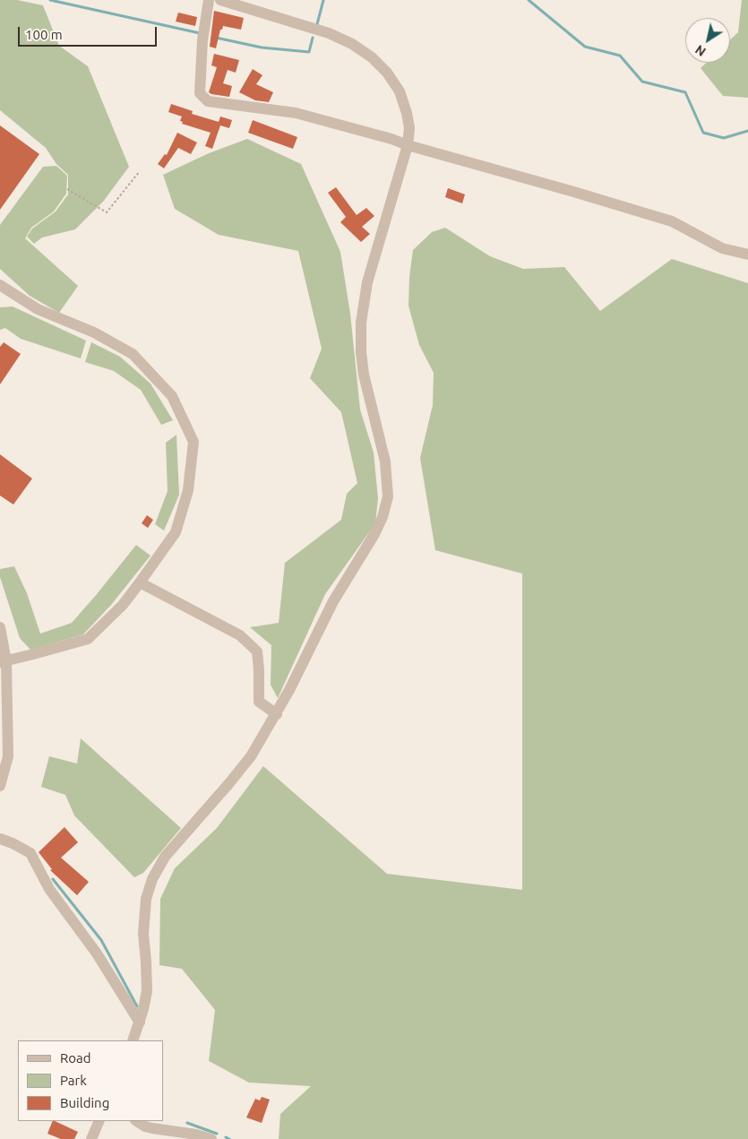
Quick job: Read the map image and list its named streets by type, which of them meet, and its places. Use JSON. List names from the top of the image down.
{
  "legend": ["Road", "Park", "Building"],
  "scale_bar": "100 m",
  "north": "bottom left"
}
